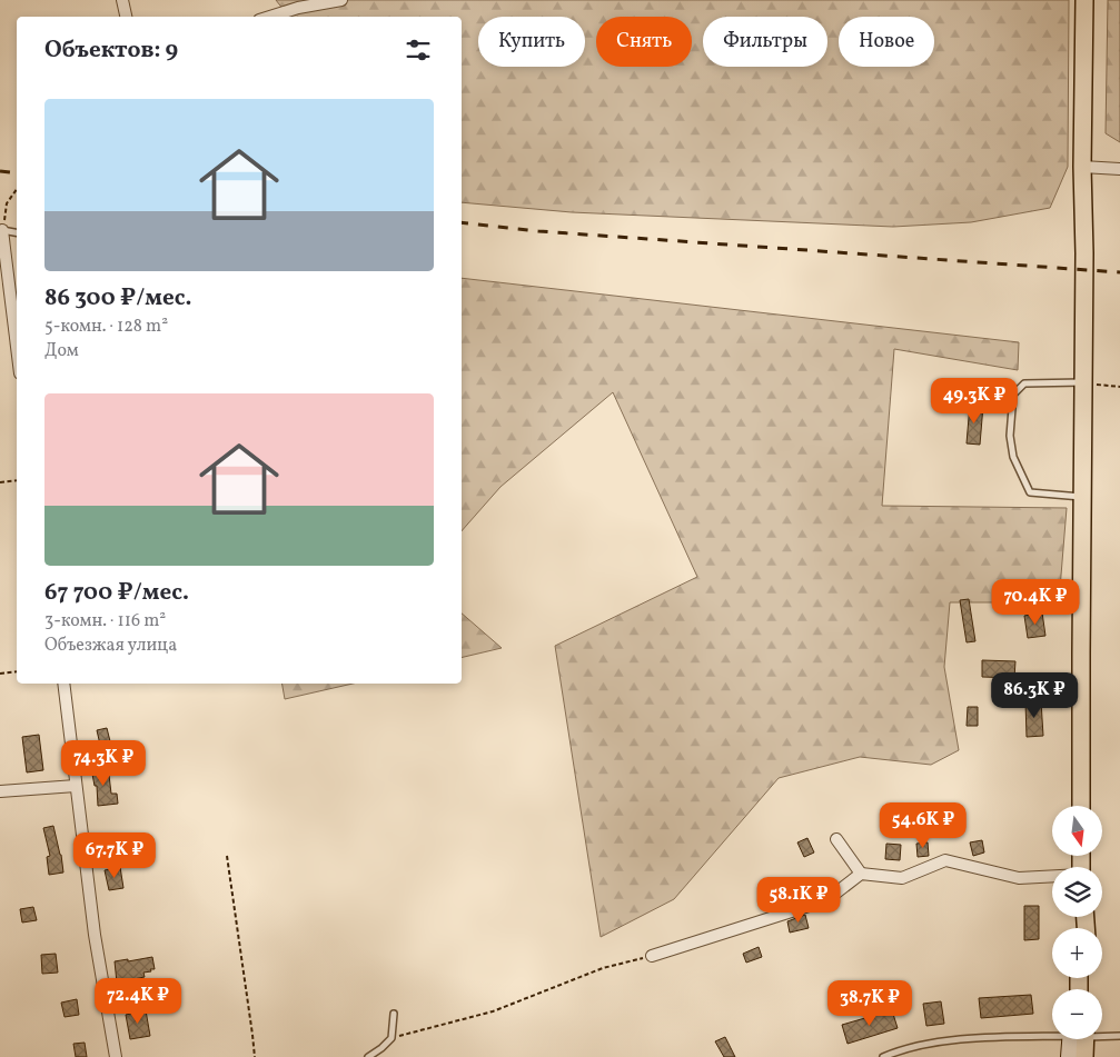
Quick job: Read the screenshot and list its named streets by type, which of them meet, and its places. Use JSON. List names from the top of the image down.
{
  "north": "bottom",
  "page": {
    "chip": [
      "Купить",
      "Снять",
      "Фильтры",
      "Новое"
    ],
    "heading": "Объектов: 9",
    "list": [
      {
        "name": "86 300 ₽/мес.",
        "note": "5-комн. · 128 m² · Дом"
      },
      {
        "name": "67 700 ₽/мес.",
        "note": "3-комн. · 116 m² · Объезжая улица"
      }
    ],
    "price": [
      "49.3K ₽",
      "70.4K ₽",
      "86.3K ₽",
      "74.3K ₽",
      "54.6K ₽",
      "67.7K ₽",
      "58.1K ₽",
      "72.4K ₽",
      "38.7K ₽"
    ],
    "map_buttons": ["+", "−"]
  }
}
